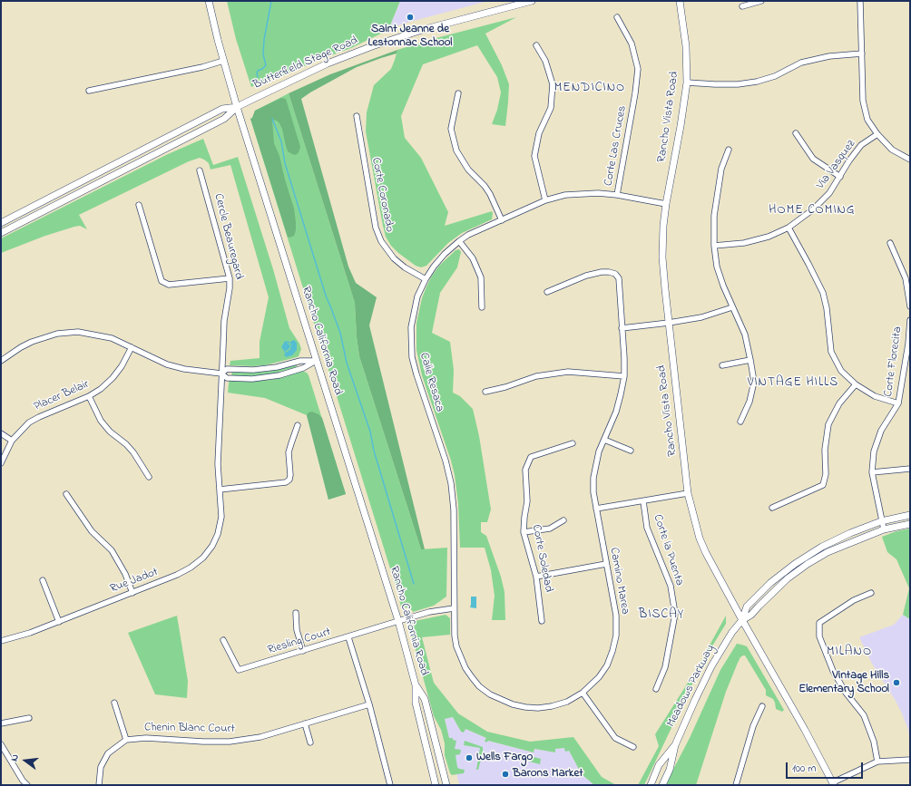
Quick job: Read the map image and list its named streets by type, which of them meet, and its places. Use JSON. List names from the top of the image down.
{
  "streets": {
    "main road": [
      "Butterfield Stage Road",
      "Rancho Vista Road",
      "Rancho California Road",
      "Meadows Parkway"
    ],
    "street": [
      "Corte Las Cruces",
      "Via Vasquez",
      "Corte Coronado",
      "Cercle Beauregard",
      "Corte Florecita",
      "Calle Resaca",
      "Placer Belair",
      "Corte la Puenta",
      "Corte Soledad",
      "Rue Jadot",
      "Camino Marea",
      "Riesling Court",
      "Chenin Blanc Court"
    ]
  },
  "crossings": [
    ["Butterfield Stage Road", "Rancho California Road"],
    ["Rancho Vista Road", "Calle Resaca"],
    ["Rancho Vista Road", "Meadows Parkway"],
    ["Corte Las Cruces", "Calle Resaca"],
    ["Corte Coronado", "Calle Resaca"],
    ["Cercle Beauregard", "Rue Jadot"],
    ["Rancho California Road", "Riesling Court"],
    ["Corte Florecita", "Meadows Parkway"],
    ["Calle Resaca", "Camino Marea"],
    ["Calle Resaca", "Riesling Court"],
    ["Camino Marea", "Riesling Court"]
  ],
  "districts": [
    "MENDICINO",
    "HOME COMING",
    "VINTAGE HILLS",
    "BISCAY",
    "MILANO"
  ],
  "places": [
    "Saint Jeanne de Lestonnac School",
    "Vintage Hills Elementary School",
    "Wells Fargo",
    "Barons Market"
  ],
  "scale_bar": "100 m",
  "north": "left"
}
